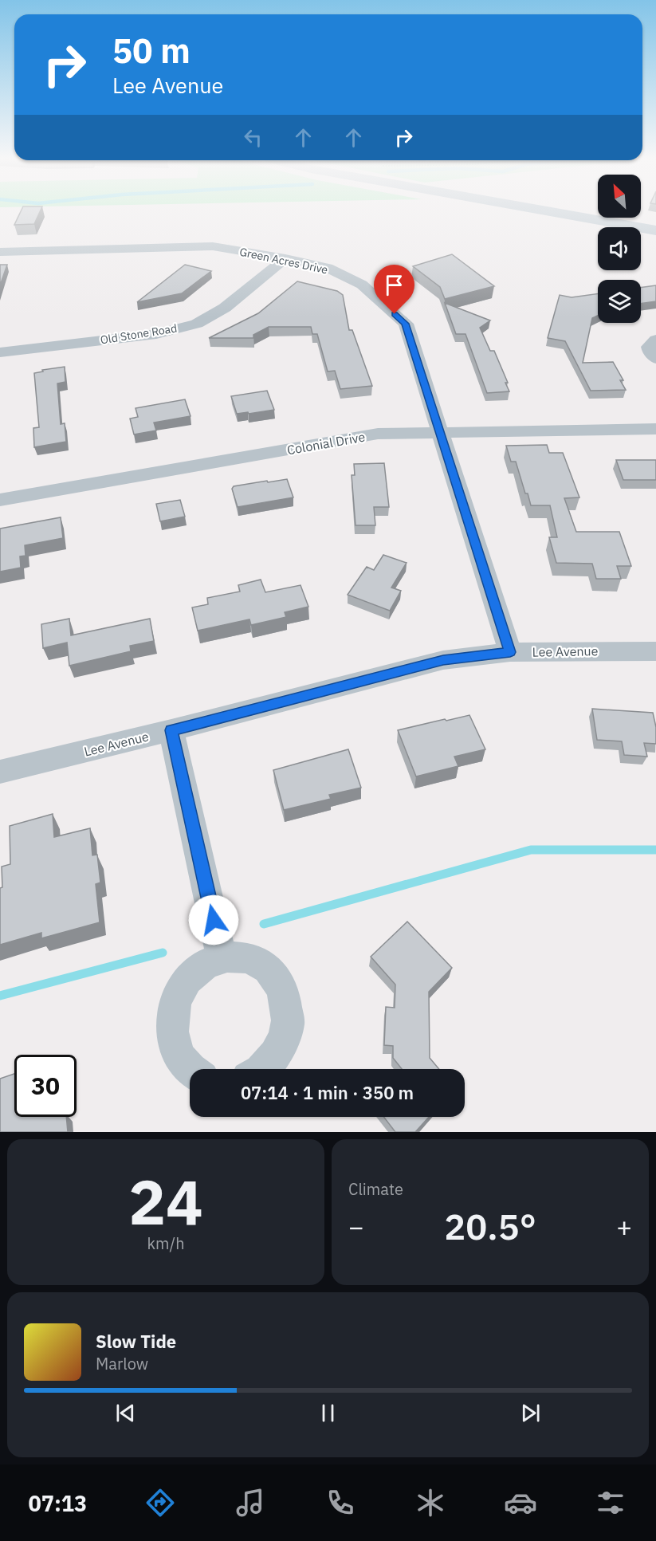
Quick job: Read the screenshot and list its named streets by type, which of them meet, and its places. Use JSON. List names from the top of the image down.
{
  "streets": {
    "street": [
      "Green Acres Drive",
      "Old Stone Road",
      "Colonial Drive",
      "Lee Avenue"
    ]
  },
  "crossings": [
    ["Green Acres Drive", "Old Stone Road"],
    ["Green Acres Drive", "Colonial Drive"],
    ["Green Acres Drive", "Lee Avenue"]
  ],
  "north": "top left",
  "page": {
    "turn": ["50 m", "Lee Avenue"],
    "limit": "30",
    "trip": "07:14 · 1 min · 350 m",
    "tile": [
      ["24", "km/h"],
      "Climate"
    ],
    "heat": ["−", "20.5°", "+"],
    "song": ["Slow Tide", "Marlow"],
    "tabs": "07:13"
  }
}
